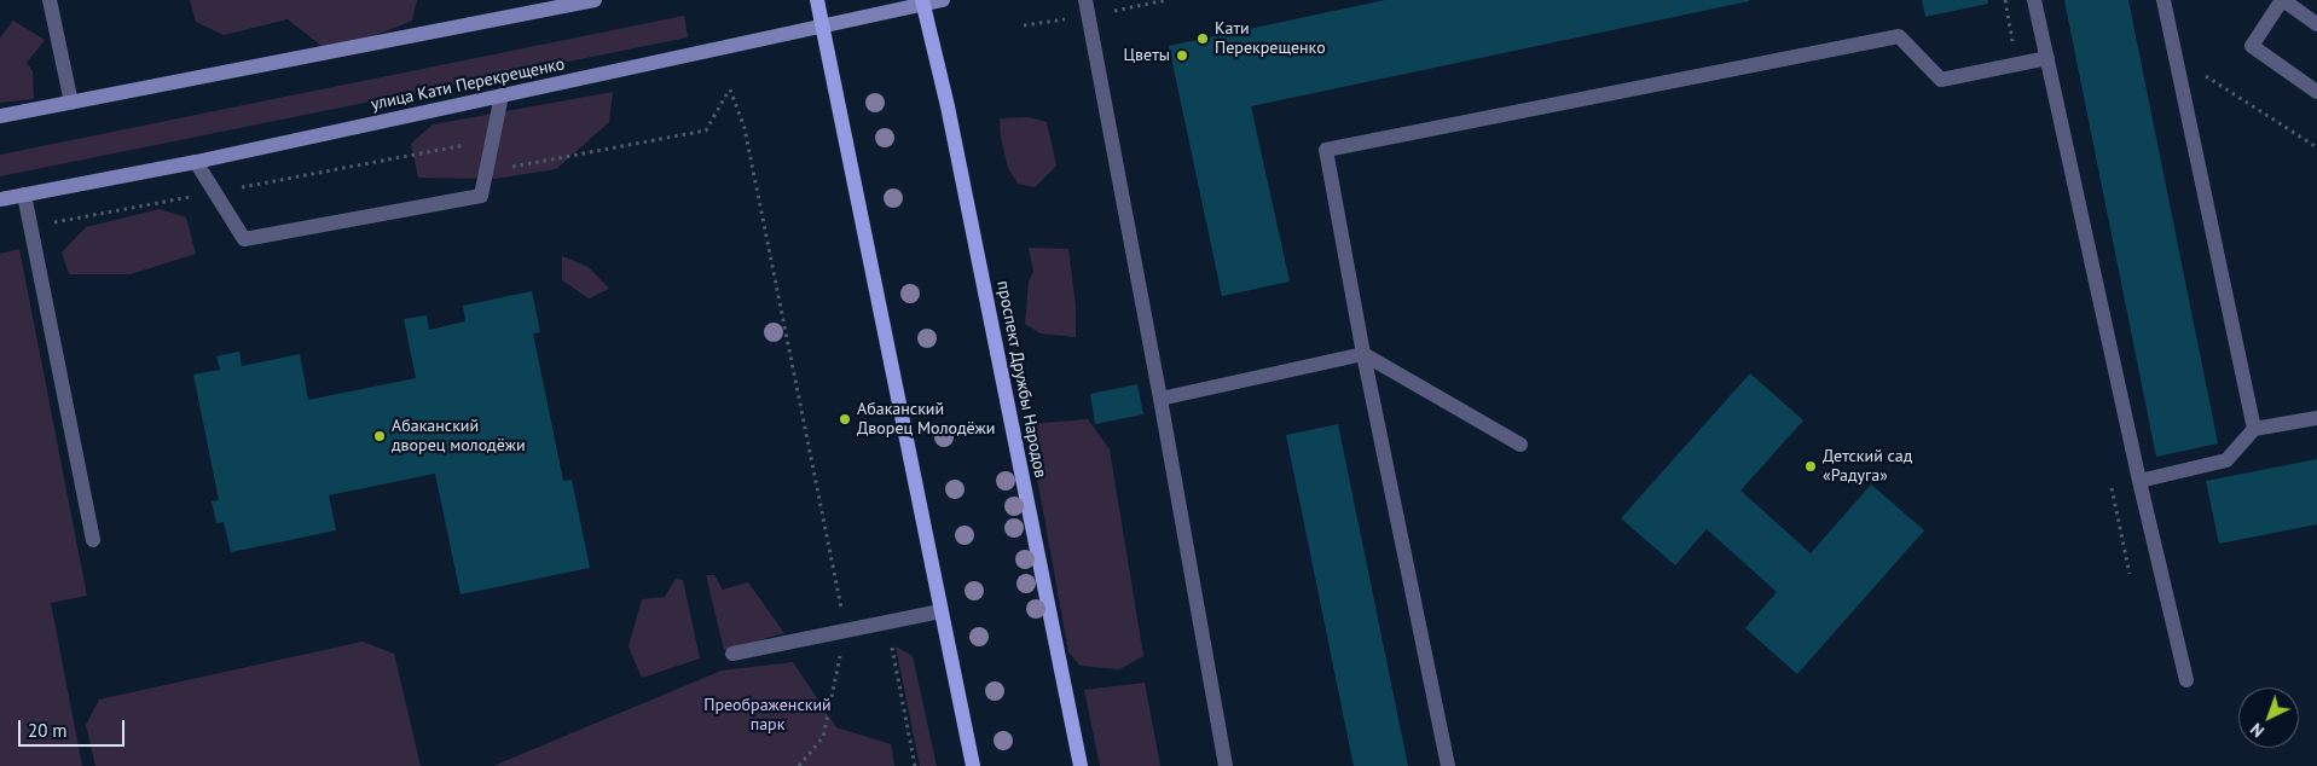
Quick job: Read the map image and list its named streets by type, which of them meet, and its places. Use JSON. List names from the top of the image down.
{
  "streets": {
    "main road": ["проспект Дружбы Народов"],
    "street": ["улица Кати Перекрещенко"]
  },
  "crossings": [
    ["улица Кати Перекрещенко", "проспект Дружбы Народов"]
  ],
  "parks": ["Преображенский парк"],
  "places": [
    "Кати Перекрещенко",
    "Цветы",
    "Абаканский Дворец Молодёжи",
    "Абаканский дворец молодёжи",
    "Детский сад «Радуга»"
  ],
  "scale_bar": "20 m",
  "north": "bottom left"
}
